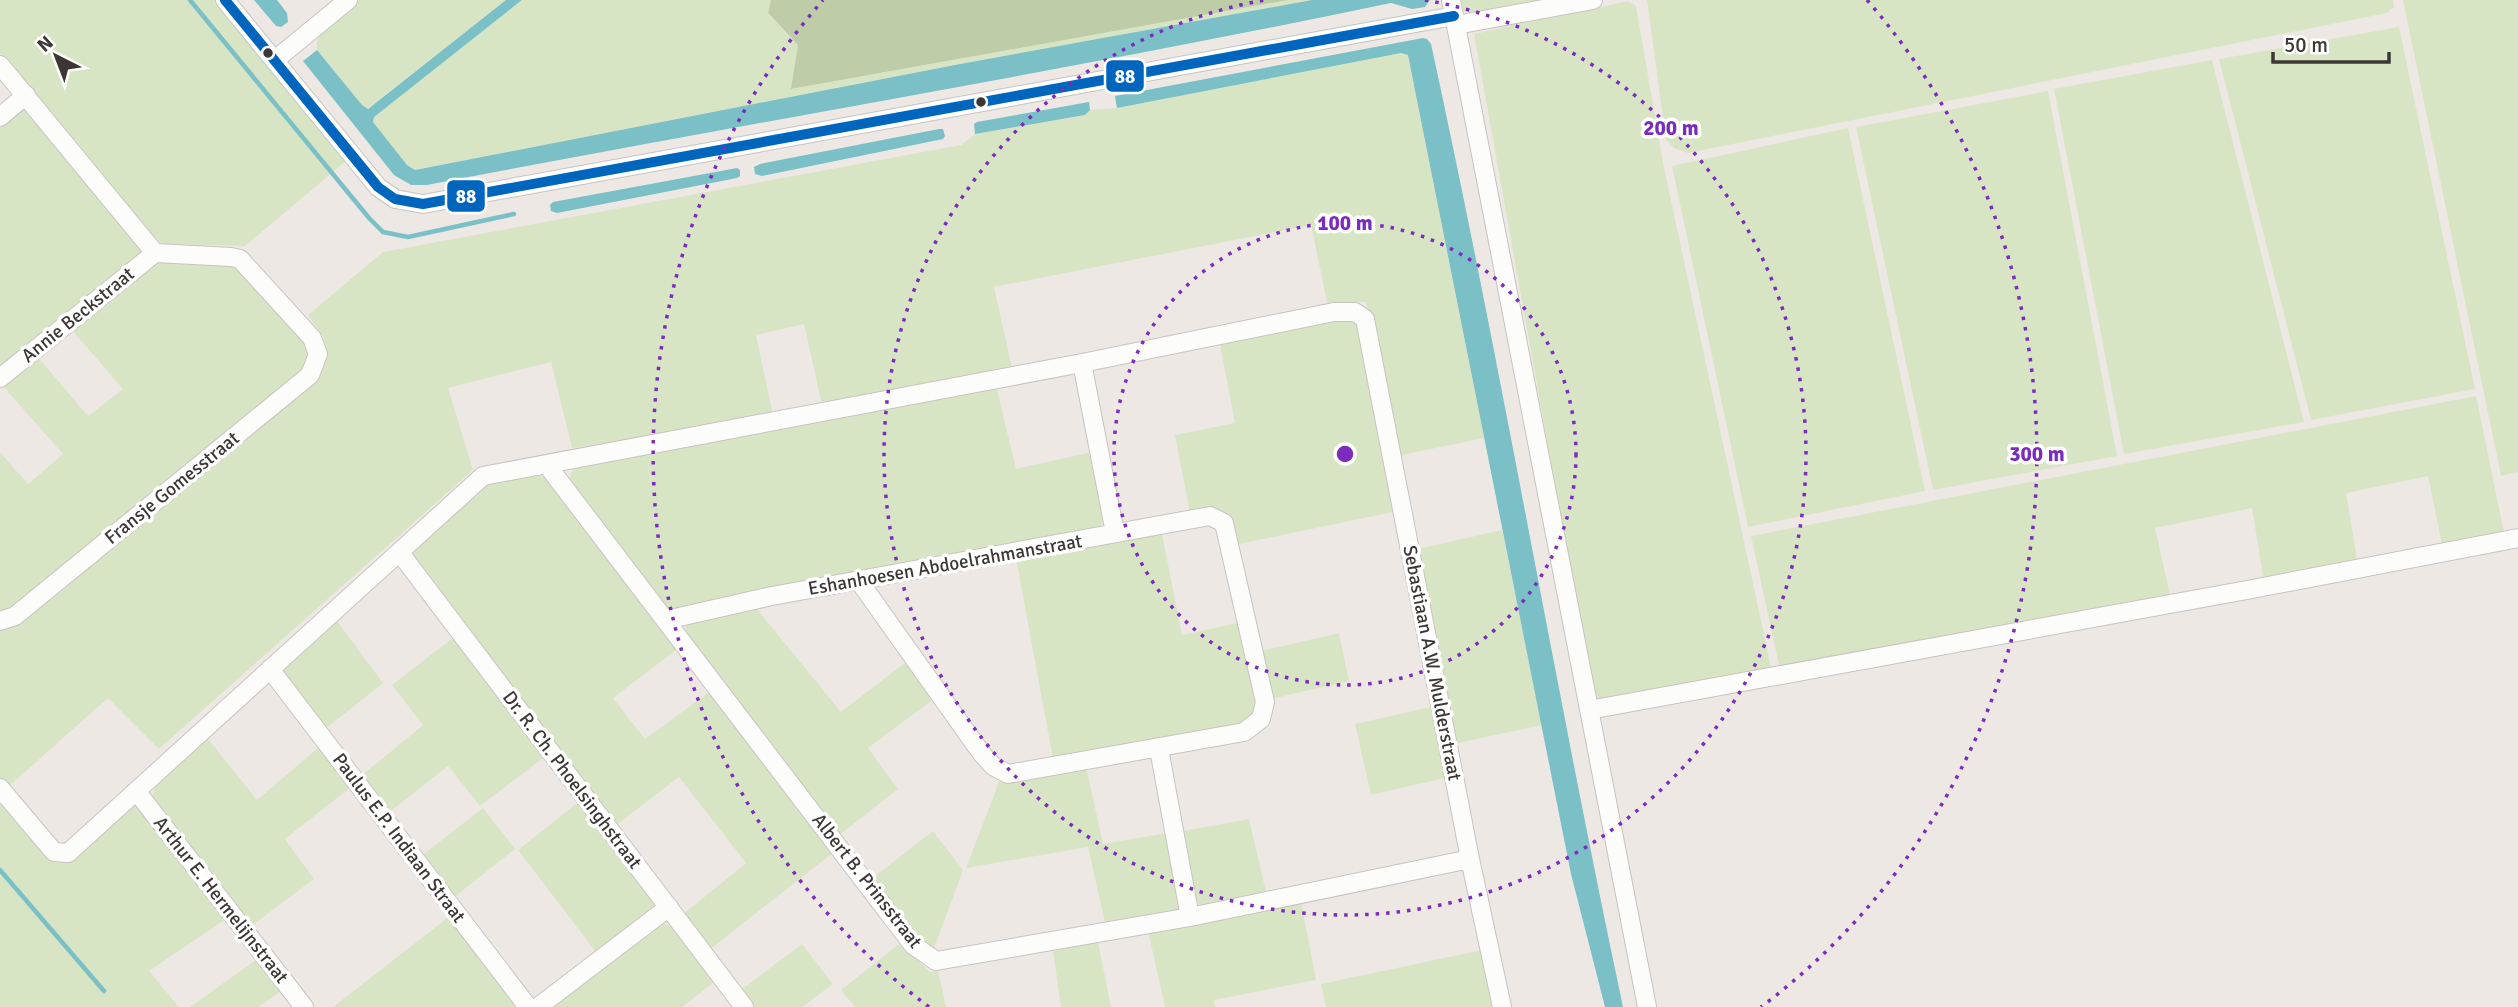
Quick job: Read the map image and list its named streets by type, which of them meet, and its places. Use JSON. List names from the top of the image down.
{
  "streets": {
    "street": [
      "Annie Beckstraat",
      "Fransje Gomesstraat",
      "Eshanhoesen Abdoelrahmanstraat",
      "Sebastiaan A.W. Mulderstraat",
      "Dr. R. Ch. Phoelsinghstraat",
      "Paulus E.P. Indiaan Straat",
      "Albert B. Prinsstraat",
      "Arthur E. Hermelijnstraat"
    ]
  },
  "crossings": [
    ["Annie Beckstraat", "Fransje Gomesstraat"],
    ["Eshanhoesen Abdoelrahmanstraat", "Albert B. Prinsstraat"],
    ["Sebastiaan A.W. Mulderstraat", "Albert B. Prinsstraat"]
  ],
  "lines": ["transit line 88"],
  "scale_bar": "50 m",
  "north": "top left",
  "rings": ["200 m", "100 m", "300 m"]
}
